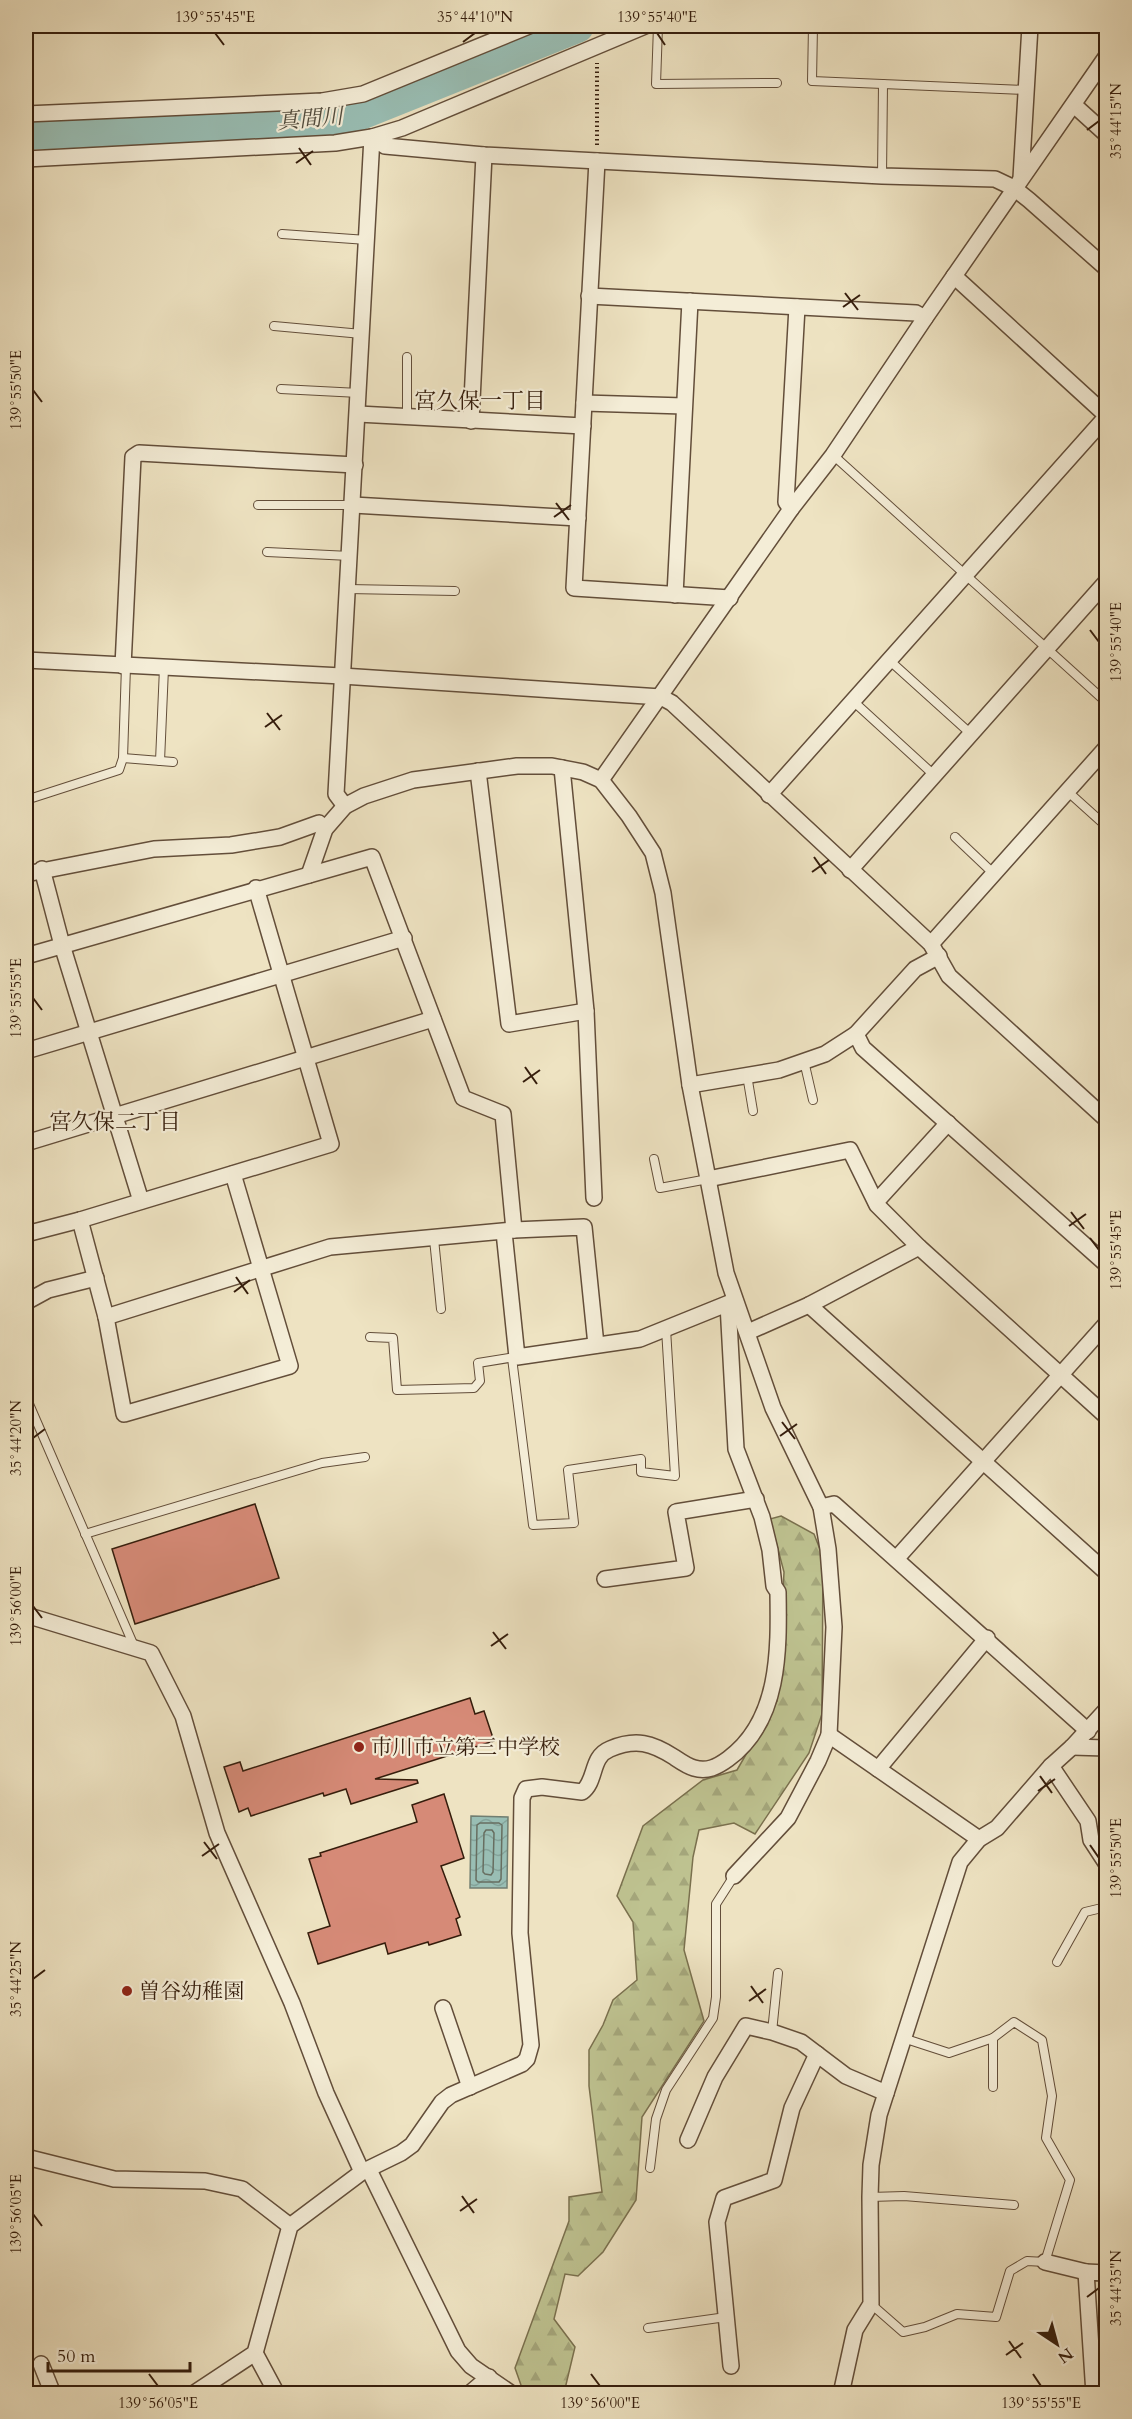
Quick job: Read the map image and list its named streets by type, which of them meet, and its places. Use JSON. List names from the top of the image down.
{
  "districts": ["宮久保一丁目", "宮久保二丁目"],
  "water": ["真間川"],
  "places": ["市川市立第三中学校", "曽谷幼稚園"],
  "scale_bar": "50 m",
  "north": "bottom right",
  "coordinates": [
    "139°55'45\"E",
    "35°44'10\"N",
    "139°55'40\"E",
    "35°44'15\"N",
    "139°55'50\"E",
    "139°55'55\"E",
    "35°44'20\"N",
    "139°56'00\"E",
    "35°44'25\"N",
    "139°56'05\"E",
    "35°44'35\"N"
  ]
}
